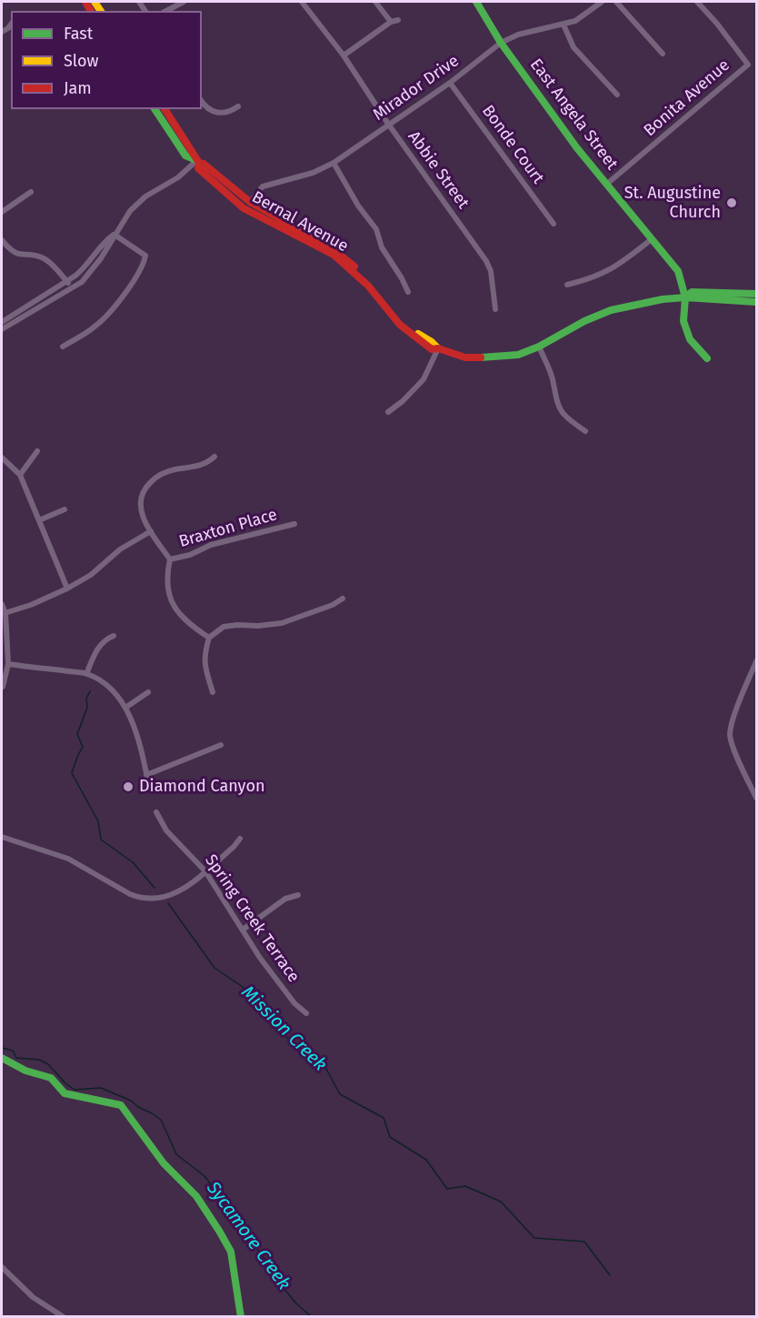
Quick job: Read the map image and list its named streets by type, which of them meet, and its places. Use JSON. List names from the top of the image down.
{
  "streets": {
    "main road": ["East Angela Street", "Bernal Avenue"],
    "street": [
      "Mirador Drive",
      "Bonita Avenue",
      "Bonde Court",
      "Abbie Street",
      "Braxton Place",
      "Spring Creek Terrace"
    ]
  },
  "crossings": [
    ["Mirador Drive", "East Angela Street"],
    ["Mirador Drive", "Bonde Court"],
    ["Mirador Drive", "Abbie Street"],
    ["Mirador Drive", "Bernal Avenue"],
    ["Bonita Avenue", "East Angela Street"],
    ["East Angela Street", "Bernal Avenue"]
  ],
  "water": ["Mission Creek", "Sycamore Creek"],
  "places": ["St. Augustine Church", "Diamond Canyon"],
  "legend": ["Fast", "Slow", "Jam"]
}
